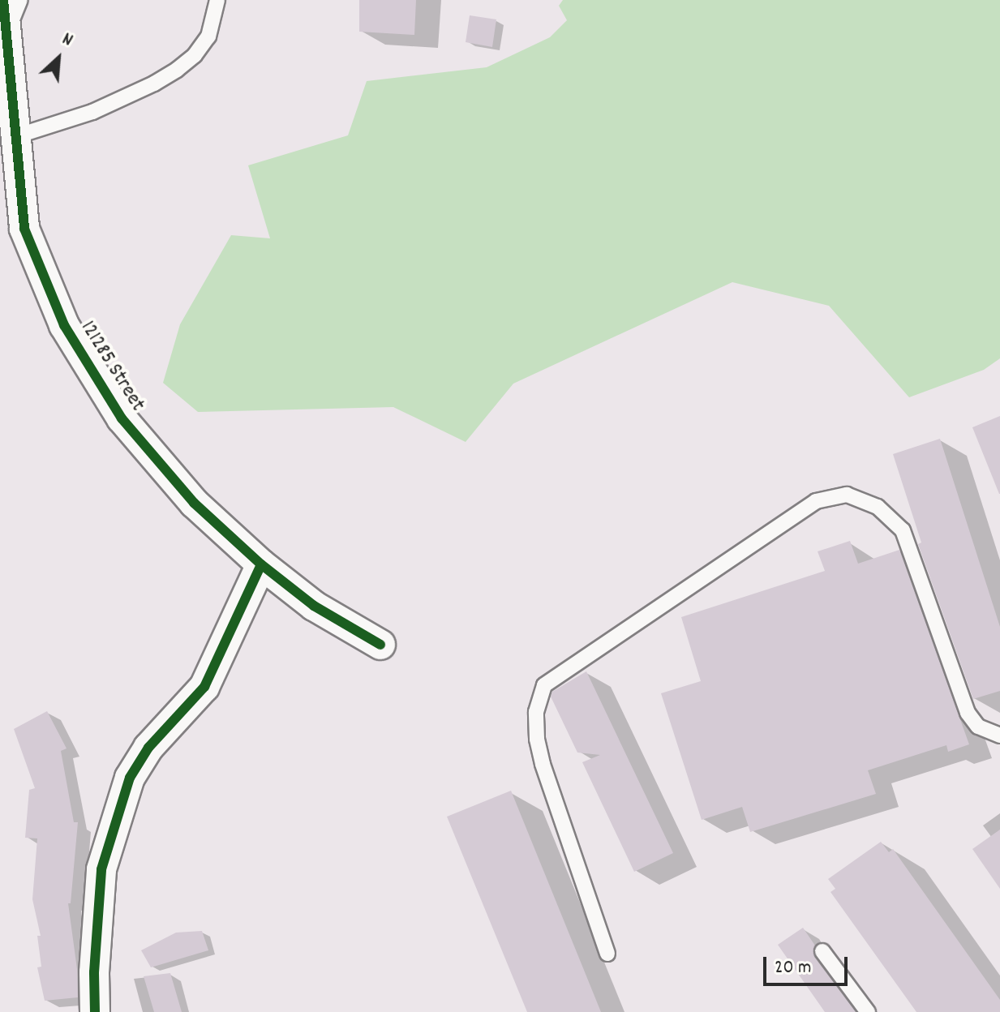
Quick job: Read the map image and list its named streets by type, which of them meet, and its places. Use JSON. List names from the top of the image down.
{
  "streets": {
    "street": ["121285 Street"]
  },
  "scale_bar": "20 m",
  "north": "top right"
}
